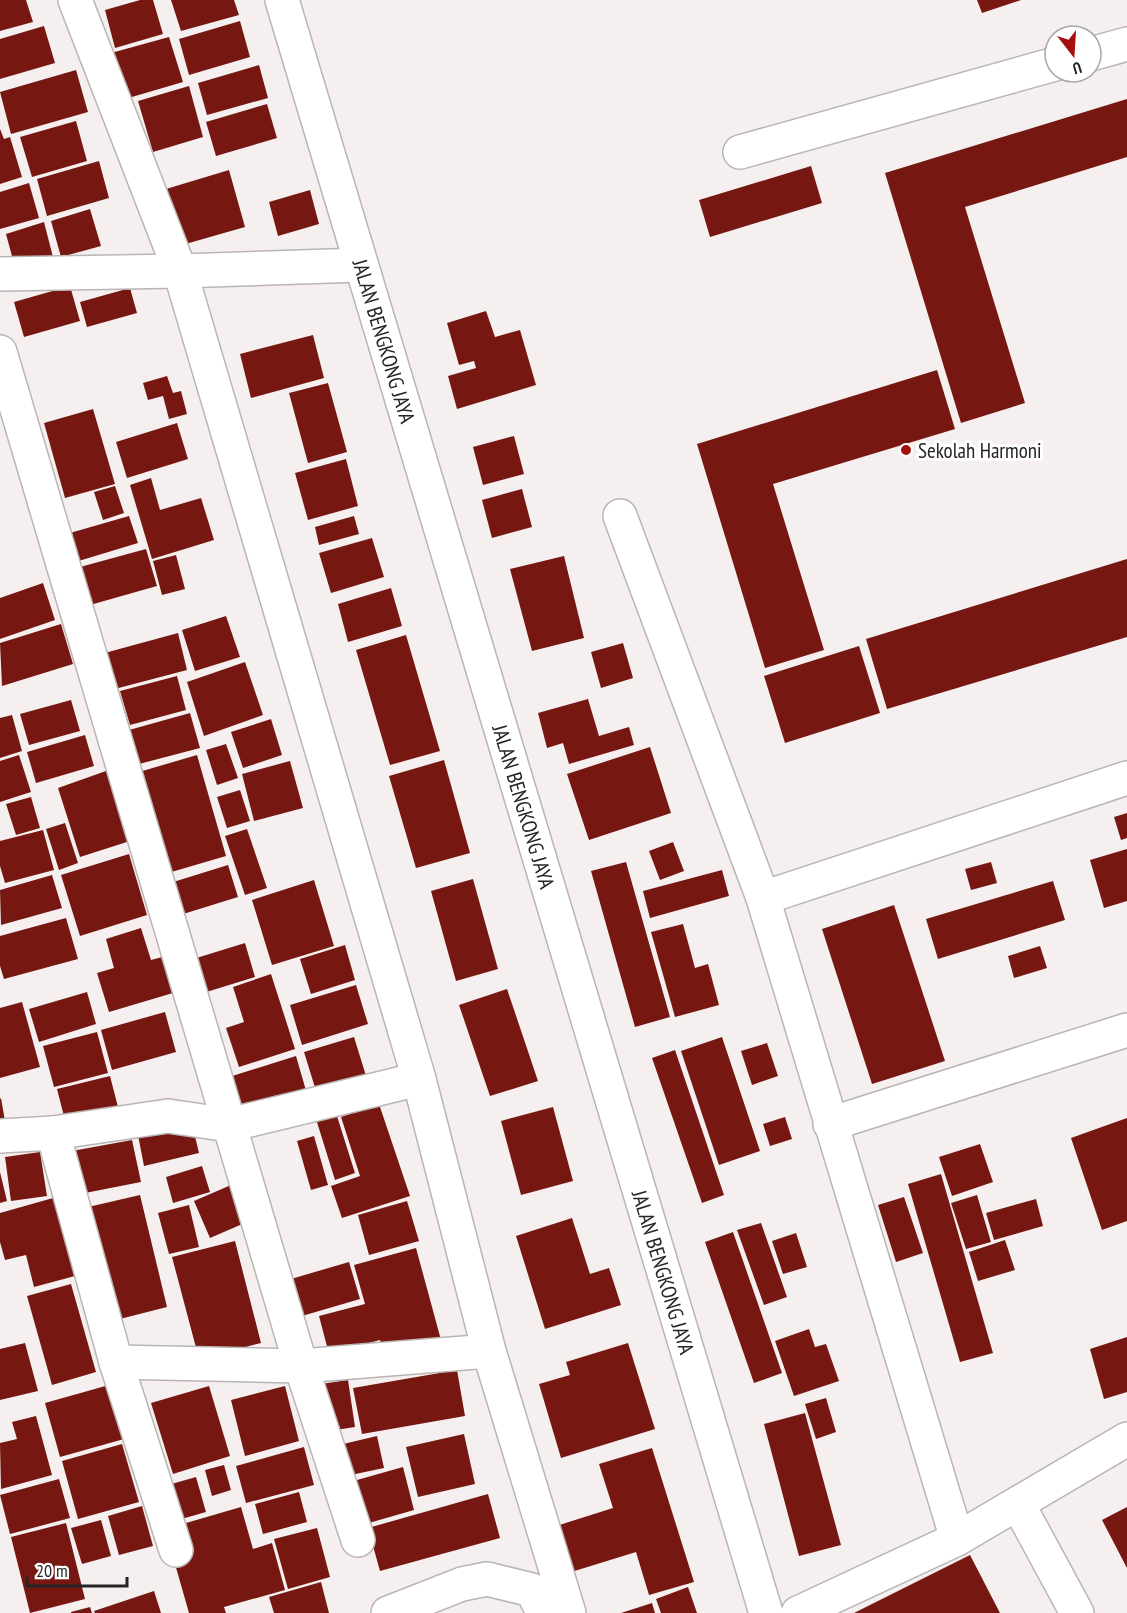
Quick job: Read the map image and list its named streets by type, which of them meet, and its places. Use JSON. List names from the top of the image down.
{
  "streets": {
    "street": ["JALAN BENGKONG JAYA"]
  },
  "places": ["Sekolah Harmoni"],
  "scale_bar": "20 m",
  "north": "bottom"
}
